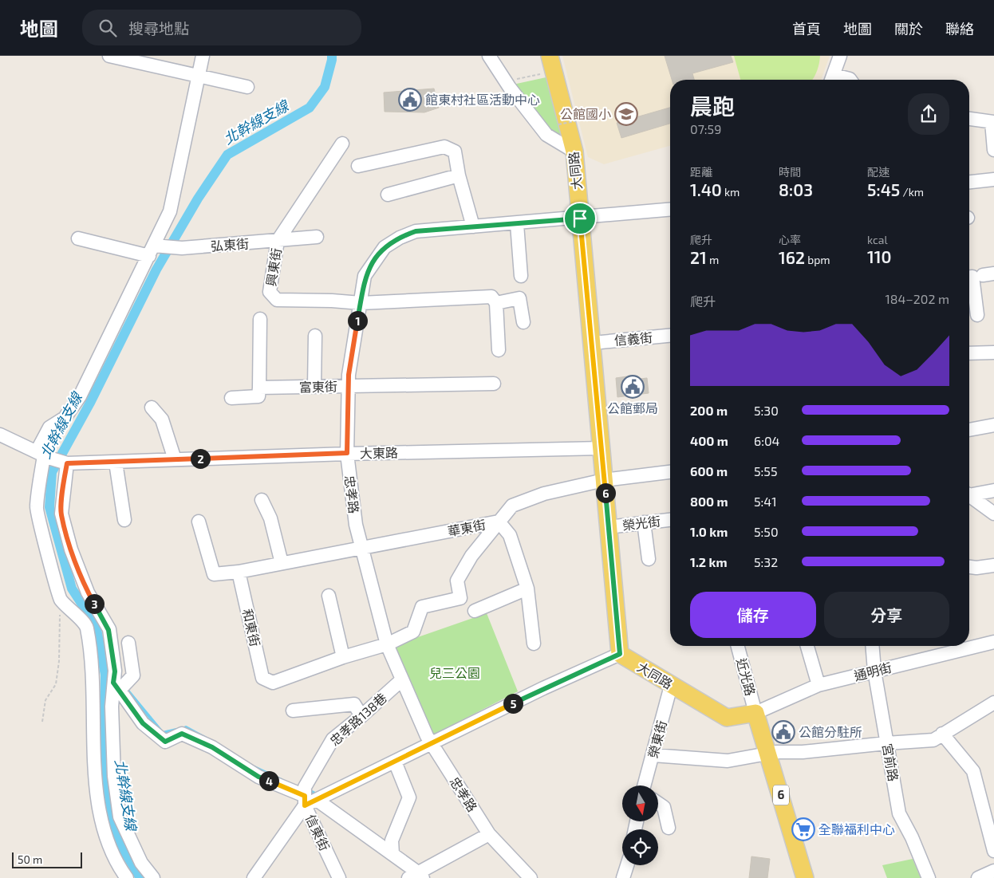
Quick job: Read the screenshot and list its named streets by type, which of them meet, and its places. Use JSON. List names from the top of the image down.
{
  "streets": {
    "main road": ["大同路", "6"],
    "street": [
      "弘東街",
      "興東街",
      "信義街",
      "富東街",
      "大東路",
      "忠孝路",
      "榮光街",
      "華東街",
      "和東街",
      "通明街",
      "近光路",
      "忠孝路138巷",
      "榮東街",
      "宮前路",
      "信東街"
    ]
  },
  "crossings": [
    ["大同路", "信義街"],
    ["大同路", "大東路"],
    ["大同路", "忠孝路"],
    ["大同路", "榮光街"],
    ["大同路", "通明街"],
    ["大同路", "近光路"],
    ["大同路", "榮東街"],
    ["大同路", "6"],
    ["大同路", "信東街"],
    ["弘東街", "興東街"],
    ["興東街", "忠孝路"],
    ["富東街", "忠孝路"],
    ["大東路", "忠孝路"],
    ["忠孝路", "華東街"],
    ["忠孝路", "和東街"],
    ["忠孝路", "忠孝路138巷"],
    ["忠孝路", "信東街"],
    ["華東街", "和東街"],
    ["通明街", "近光路"],
    ["通明街", "宮前路"],
    ["通明街", "6"],
    ["近光路", "6"],
    ["忠孝路138巷", "信東街"]
  ],
  "water": ["北幹線支線"],
  "parks": ["兒三公園"],
  "places": {
    "public building": ["館東村社區活動中心", "公館郵局", "公館分駐所"],
    "school or university": ["公館國小"],
    "supermarket": ["全聯福利中心"]
  },
  "scale_bar": "50 m",
  "north": "bottom",
  "page": {
    "header": "地圖",
    "search": "搜尋地點",
    "nav": [
      "首頁",
      "地圖",
      "關於",
      "聯絡"
    ],
    "heading": ["晨跑", "07:59"],
    "stats": [
      ["距離", "1.40 km"],
      ["時間", "8:03"],
      ["配速", "5:45 /km"],
      ["爬升", "21 m"],
      ["心率", "162 bpm"],
      ["kcal", "110"]
    ],
    "chart": ["爬升", "184–202 m"],
    "pins": [
      "1",
      "2",
      "6",
      "3",
      "5",
      "4"
    ],
    "list": [
      {
        "name": "200 m",
        "note": "5:30"
      },
      {
        "name": "400 m",
        "note": "6:04"
      },
      {
        "name": "600 m",
        "note": "5:55"
      },
      {
        "name": "800 m",
        "note": "5:41"
      },
      {
        "name": "1.0 km",
        "note": "5:50"
      },
      {
        "name": "1.2 km",
        "note": "5:32"
      }
    ],
    "buttons": ["儲存", "分享"],
    "scale": "50 m"
  }
}
